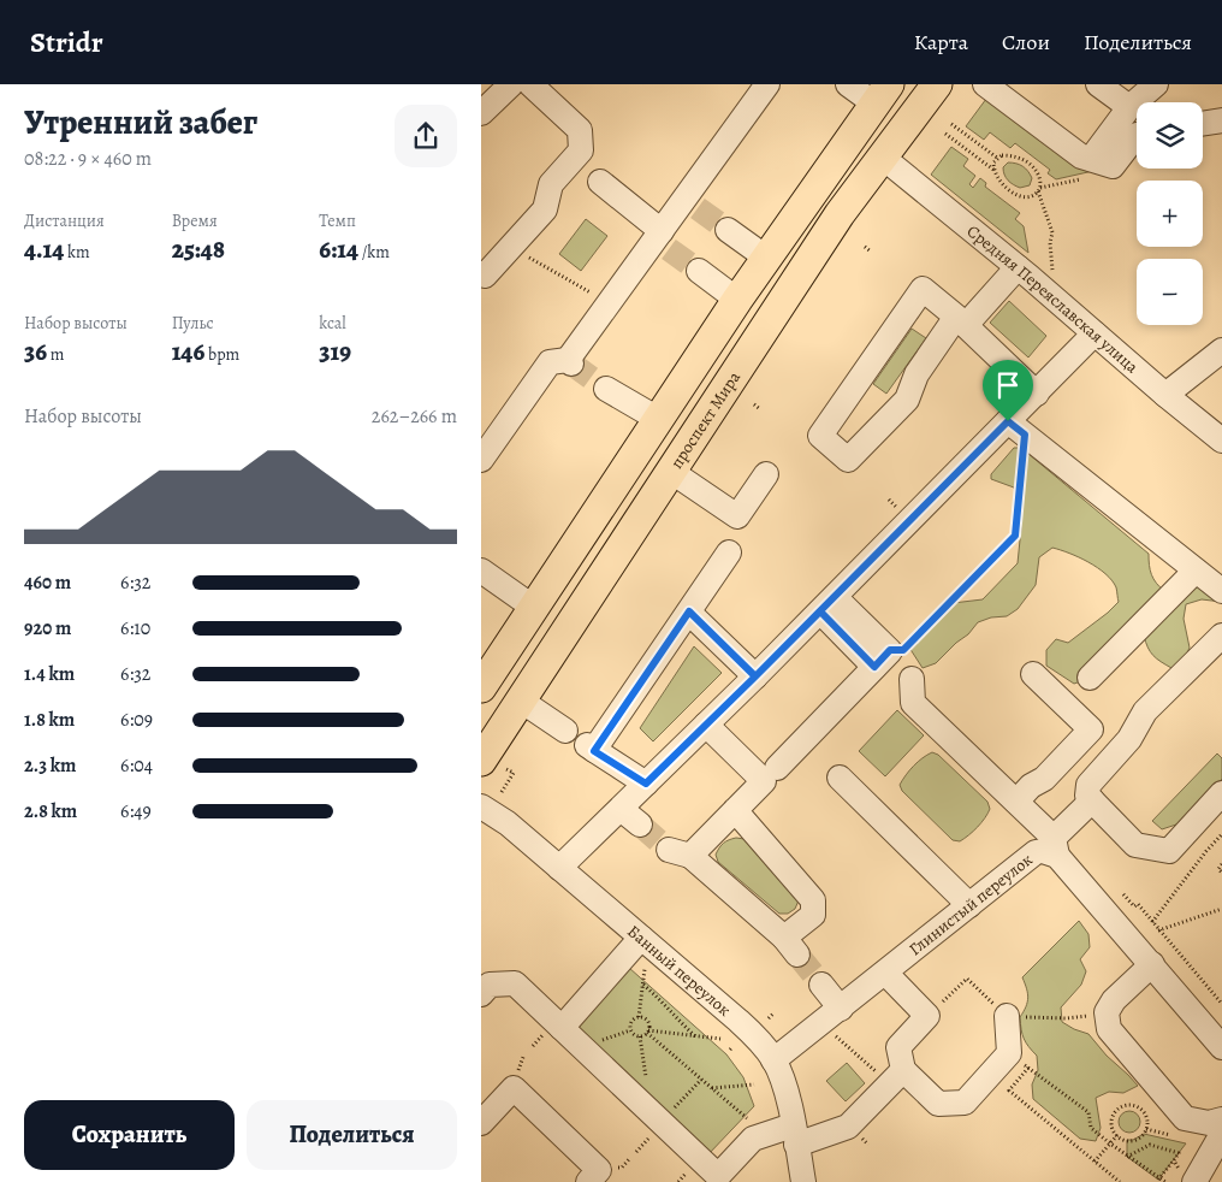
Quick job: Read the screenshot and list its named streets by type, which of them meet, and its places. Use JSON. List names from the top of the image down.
{
  "streets": {
    "main road": ["проспект Мира"],
    "street": ["Средняя Переяславская улица", "Глинистый переулок", "Банный переулок"]
  },
  "crossings": [
    ["Средняя Переяславская улица", "проспект Мира"],
    ["Глинистый переулок", "Банный переулок"]
  ],
  "page": {
    "header": "Stridr",
    "nav": ["Карта", "Слои", "Поделиться"],
    "heading": ["Утренний забег", "08:22 · 9 × 460 m"],
    "map_buttons": ["+", "−"],
    "stats": [
      ["Дистанция", "4.14 km"],
      ["Время", "25:48"],
      ["Темп", "6:14 /km"],
      ["Набор высоты", "36 m"],
      ["Пульс", "146 bpm"],
      ["kcal", "319"]
    ],
    "chart": ["Набор высоты", "262–266 m"],
    "list": [
      {
        "name": "460 m",
        "note": "6:32"
      },
      {
        "name": "920 m",
        "note": "6:10"
      },
      {
        "name": "1.4 km",
        "note": "6:32"
      },
      {
        "name": "1.8 km",
        "note": "6:09"
      },
      {
        "name": "2.3 km",
        "note": "6:04"
      },
      {
        "name": "2.8 km",
        "note": "6:49"
      }
    ],
    "buttons": ["Сохранить", "Поделиться"]
  }
}
